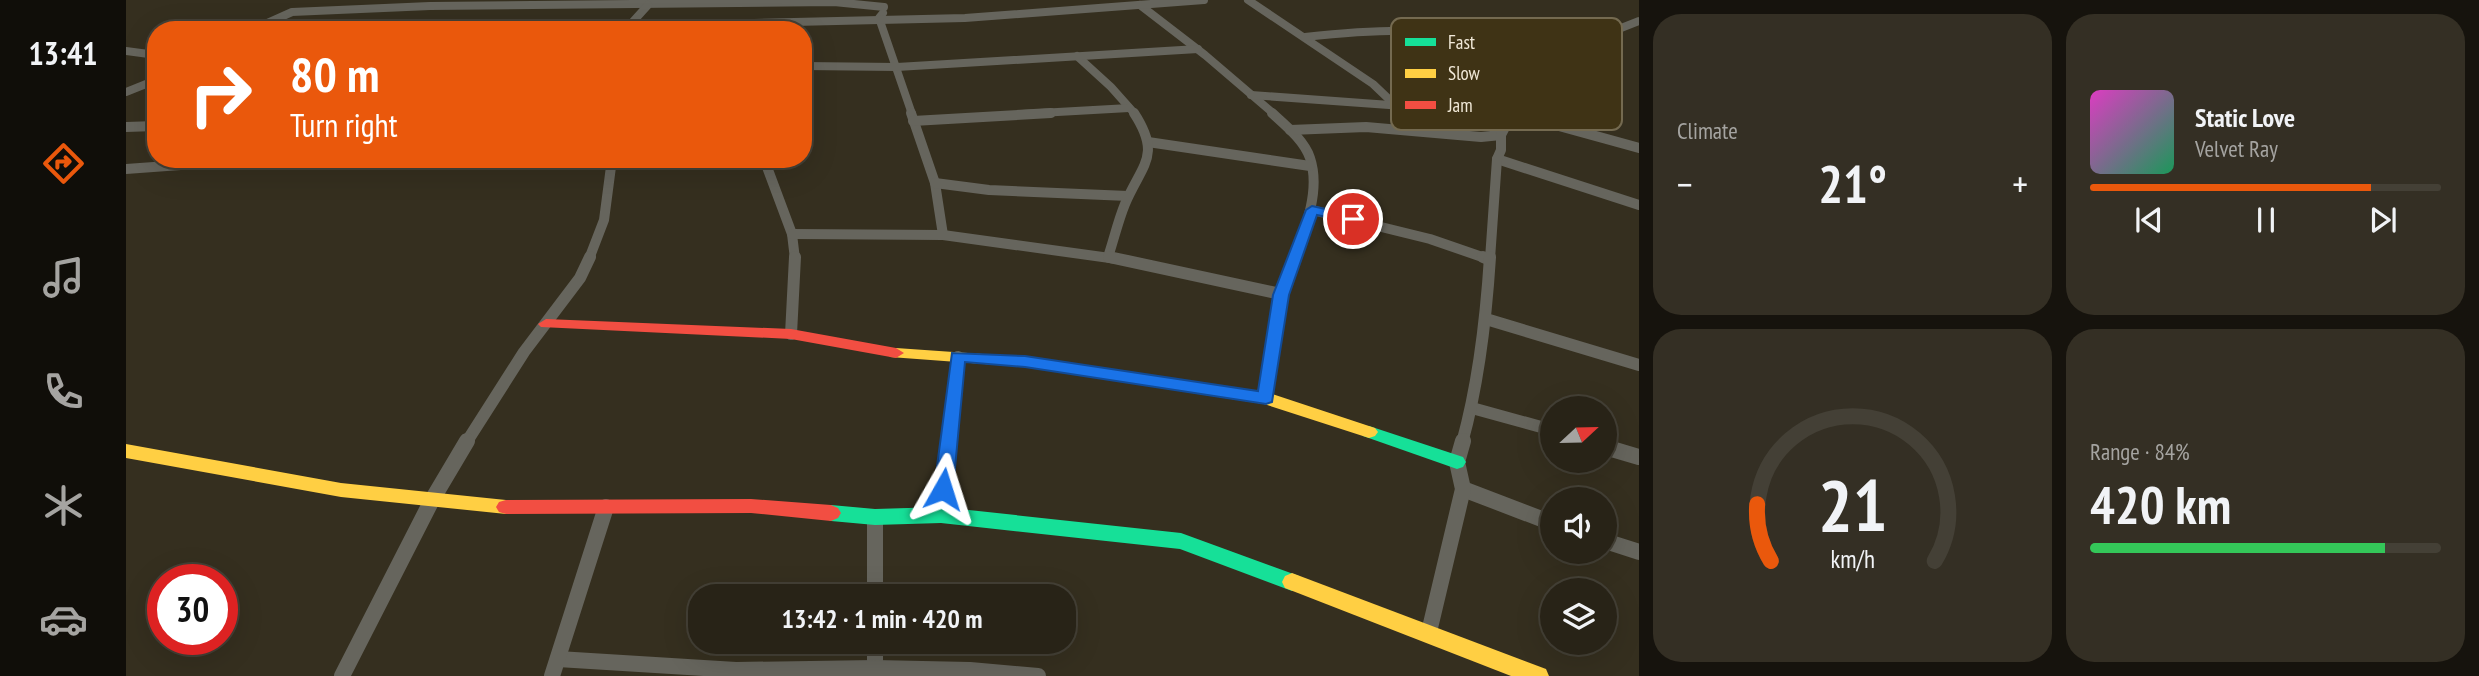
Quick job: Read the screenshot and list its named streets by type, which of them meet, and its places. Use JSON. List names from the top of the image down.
{
  "legend": ["Fast", "Slow", "Jam"],
  "north": "right",
  "page": {
    "tabs": "13:41",
    "tile": [
      "Climate",
      ["Range · 84%", "420 km"]
    ],
    "turn": ["80 m", "Turn right"],
    "song": ["Static Love", "Velvet Ray"],
    "heat": ["−", "21°", "+"],
    "limit": "30",
    "trip": "13:42 · 1 min · 420 m",
    "gauge": ["21", "km/h"]
  }
}
